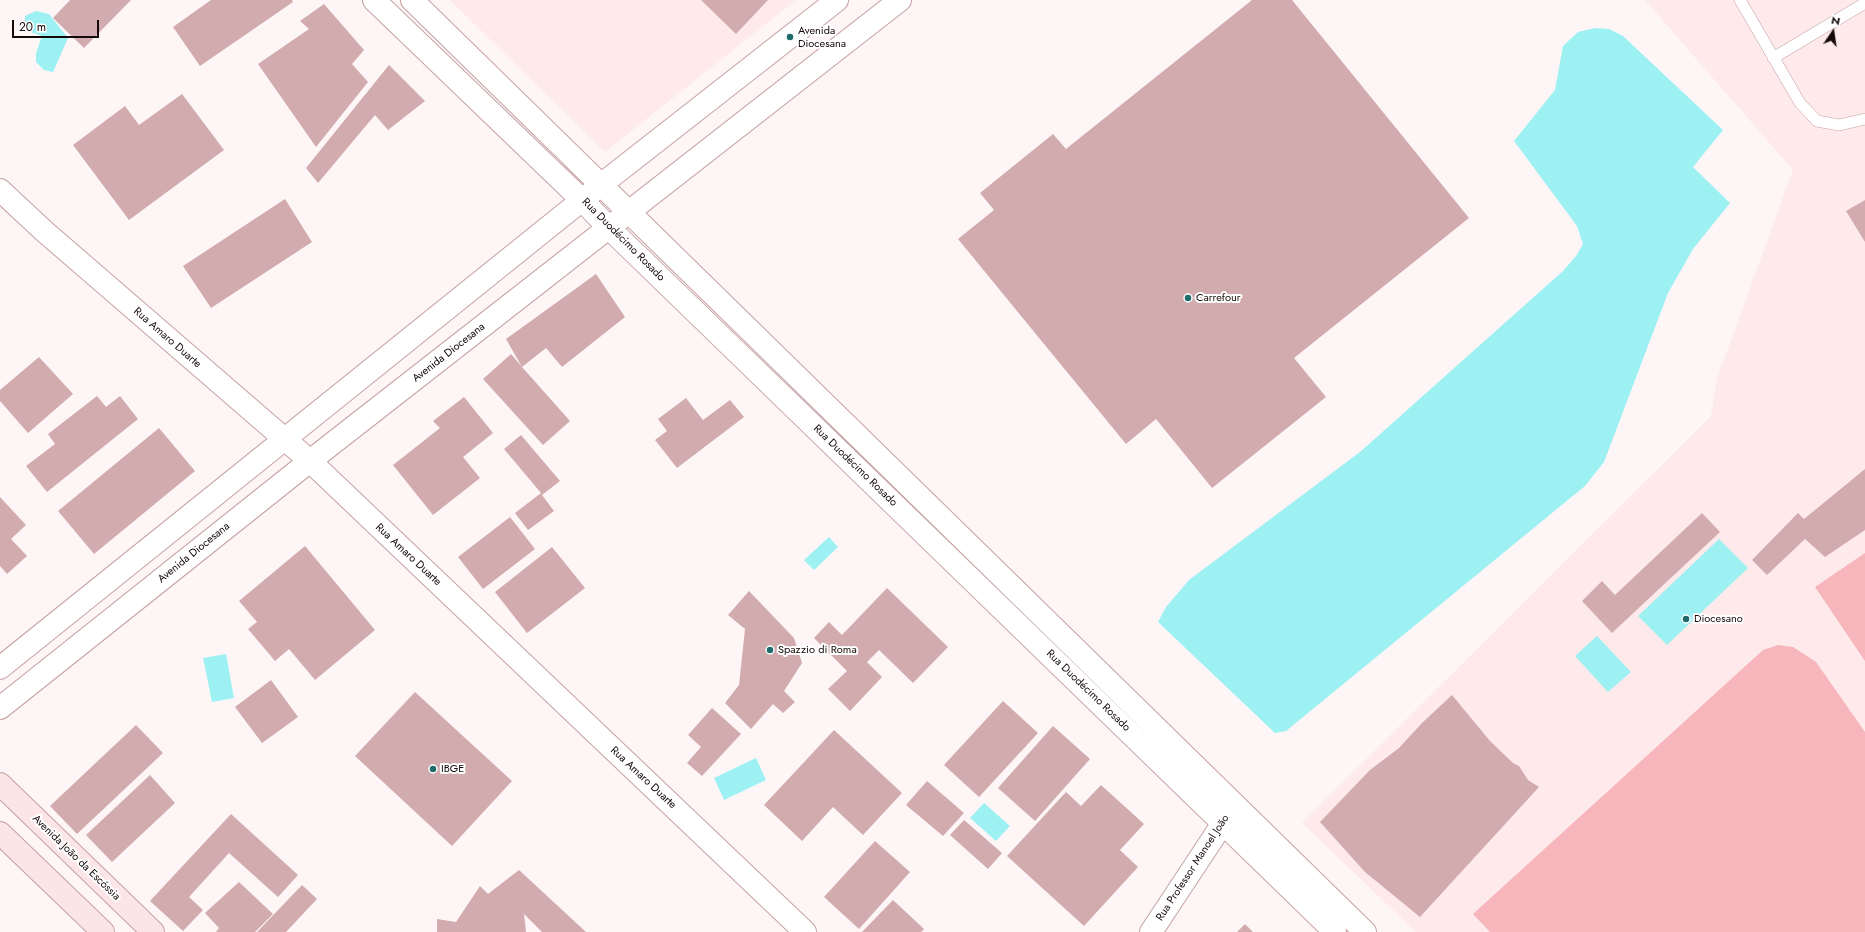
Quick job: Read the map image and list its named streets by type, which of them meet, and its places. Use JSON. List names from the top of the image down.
{
  "streets": {
    "main road": ["Avenida João da Escóssia"],
    "street": [
      "Rua Duodécimo Rosado",
      "Rua Amaro Duarte",
      "Avenida Diocesana",
      "Rua Professor Manoel João"
    ]
  },
  "crossings": [
    ["Rua Duodécimo Rosado", "Avenida Diocesana"],
    ["Rua Duodécimo Rosado", "Rua Professor Manoel João"],
    ["Rua Amaro Duarte", "Avenida Diocesana"]
  ],
  "places": [
    "Avenida Diocesana",
    "Carrefour",
    "Diocesano",
    "Spazzio di Roma",
    "IBGE"
  ],
  "scale_bar": "20 m",
  "north": "top"
}
